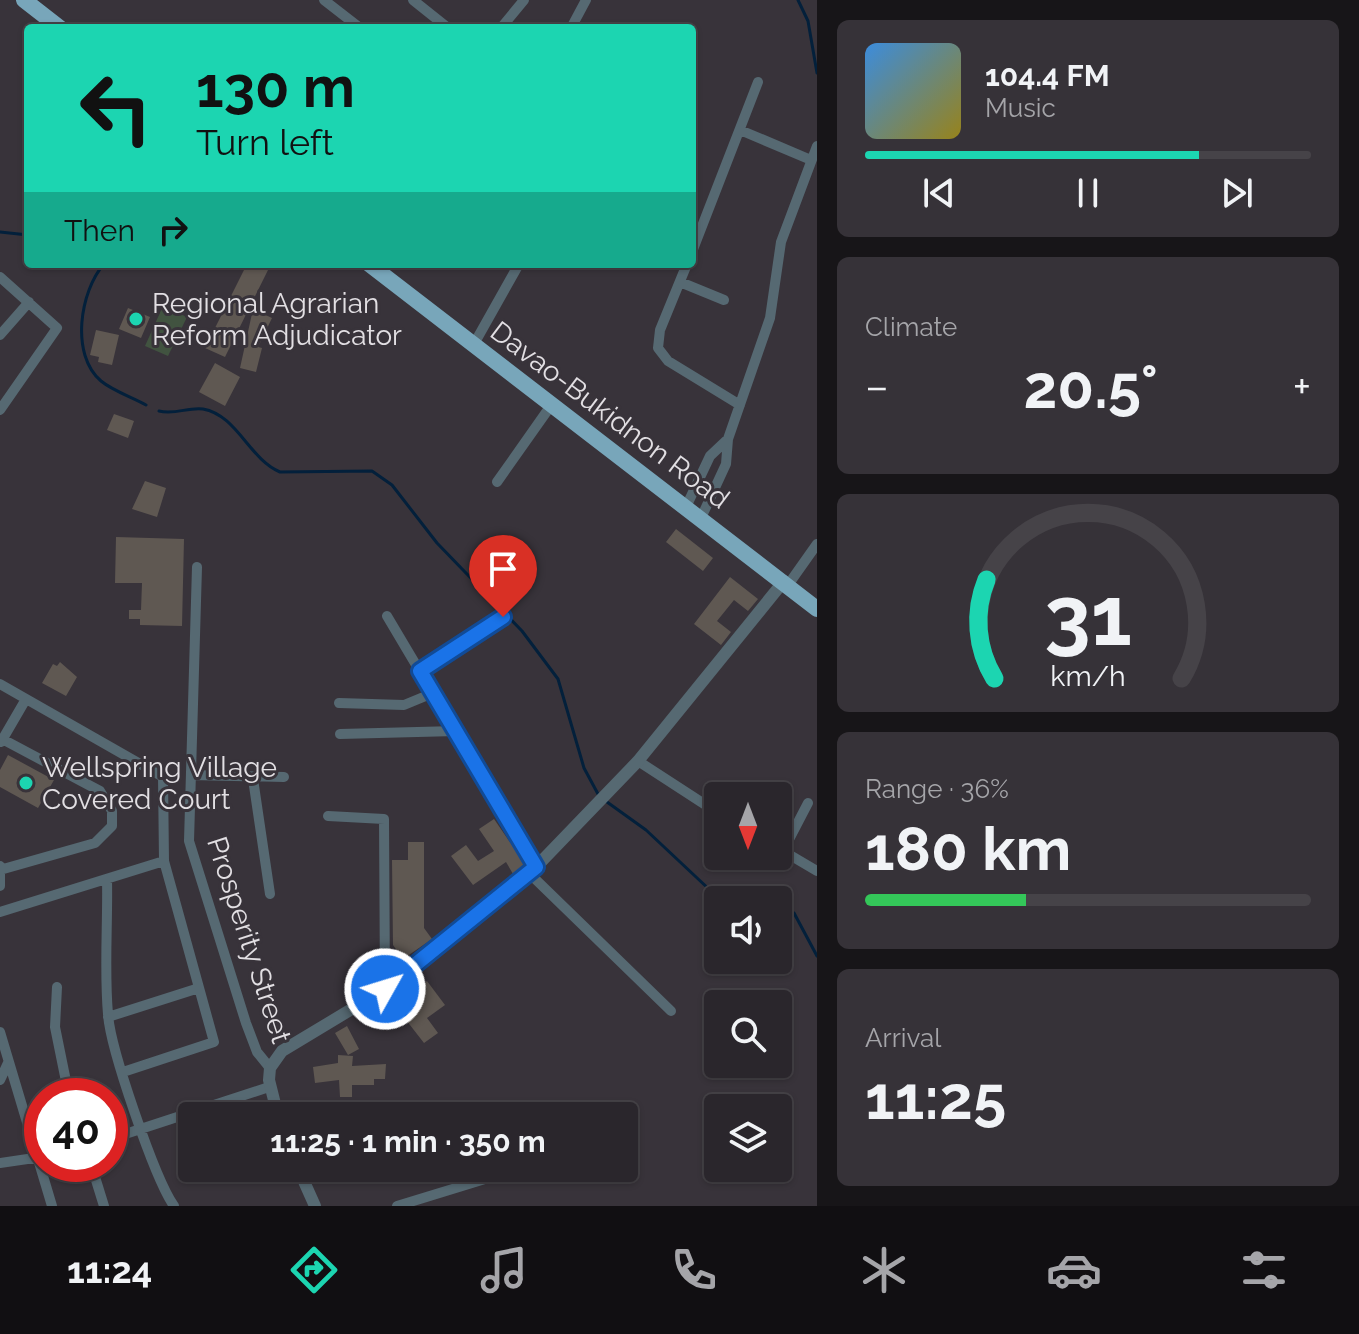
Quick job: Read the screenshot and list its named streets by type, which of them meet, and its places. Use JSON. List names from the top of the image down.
{
  "streets": {
    "highway": ["Davao-Bukidnon Road"],
    "street": ["Prosperity Street"]
  },
  "places": ["Regional Agrarian Reform Adjudicator", "Wellspring Village Covered Court"],
  "north": "bottom",
  "page": {
    "turn": ["130 m", "Turn left"],
    "song": ["104.4 FM", "Music"],
    "then": "Then",
    "tile": [
      "Climate",
      ["Range · 36%", "180 km"],
      ["Arrival", "11:25"]
    ],
    "heat": ["−", "20.5°", "+"],
    "limit": "40",
    "trip": "11:25 · 1 min · 350 m",
    "tabs": "11:24",
    "gauge": ["31", "km/h"]
  }
}
